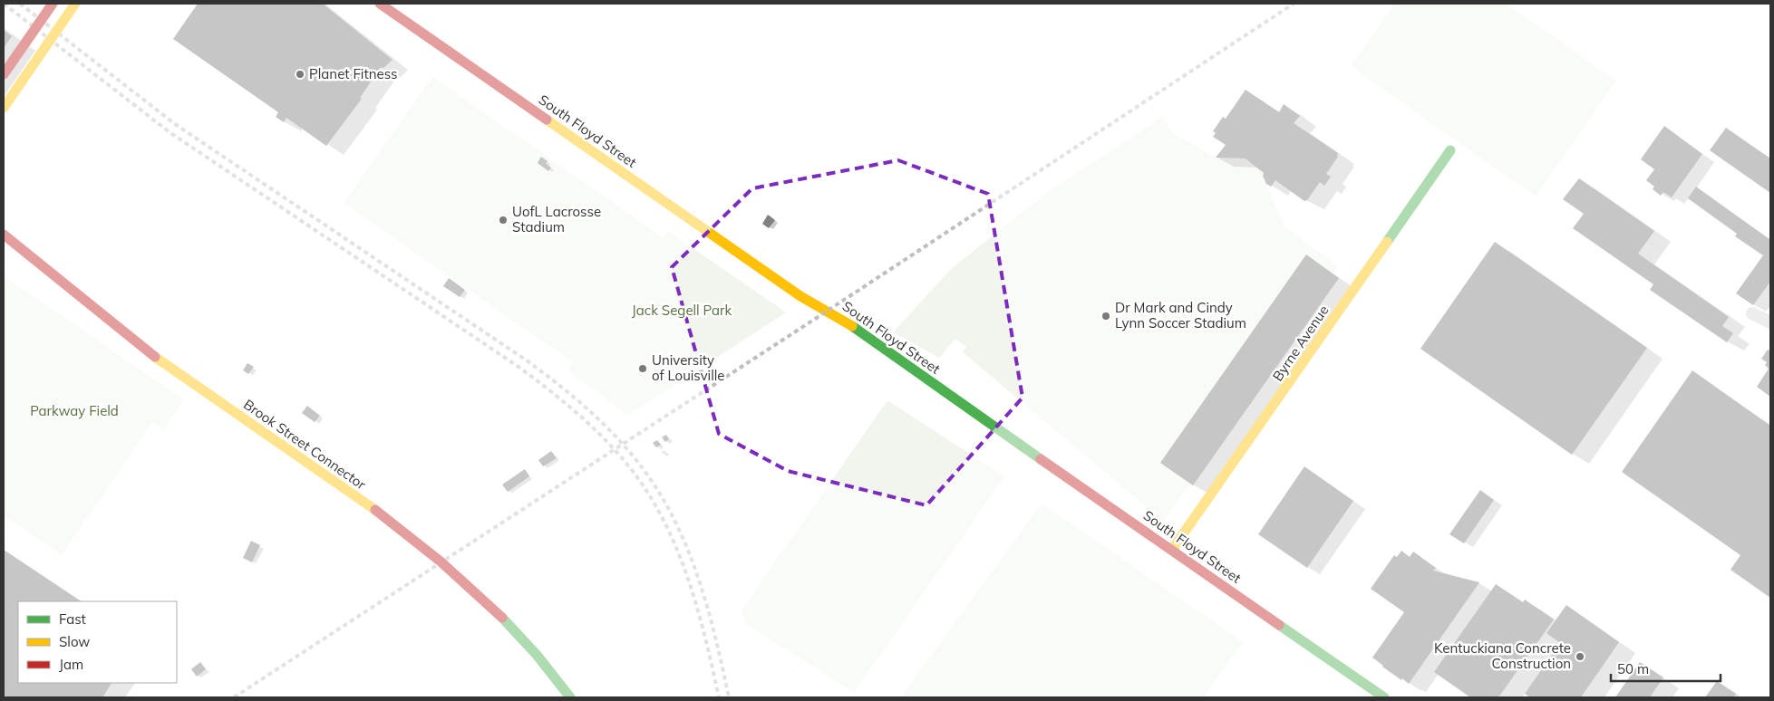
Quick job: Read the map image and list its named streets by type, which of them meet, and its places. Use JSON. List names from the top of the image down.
{
  "streets": {
    "street": ["South Floyd Street", "Byrne Avenue", "Brook Street Connector"]
  },
  "crossings": [
    ["South Floyd Street", "Byrne Avenue"]
  ],
  "parks": ["Jack Segell Park", "Parkway Field"],
  "places": [
    "Planet Fitness",
    "UofL Lacrosse Stadium",
    "Dr Mark and Cindy Lynn Soccer Stadium",
    "University of Louisville",
    "Kentuckiana Concrete Construction"
  ],
  "legend": ["Fast", "Slow", "Jam"],
  "scale_bar": "50 m"
}
